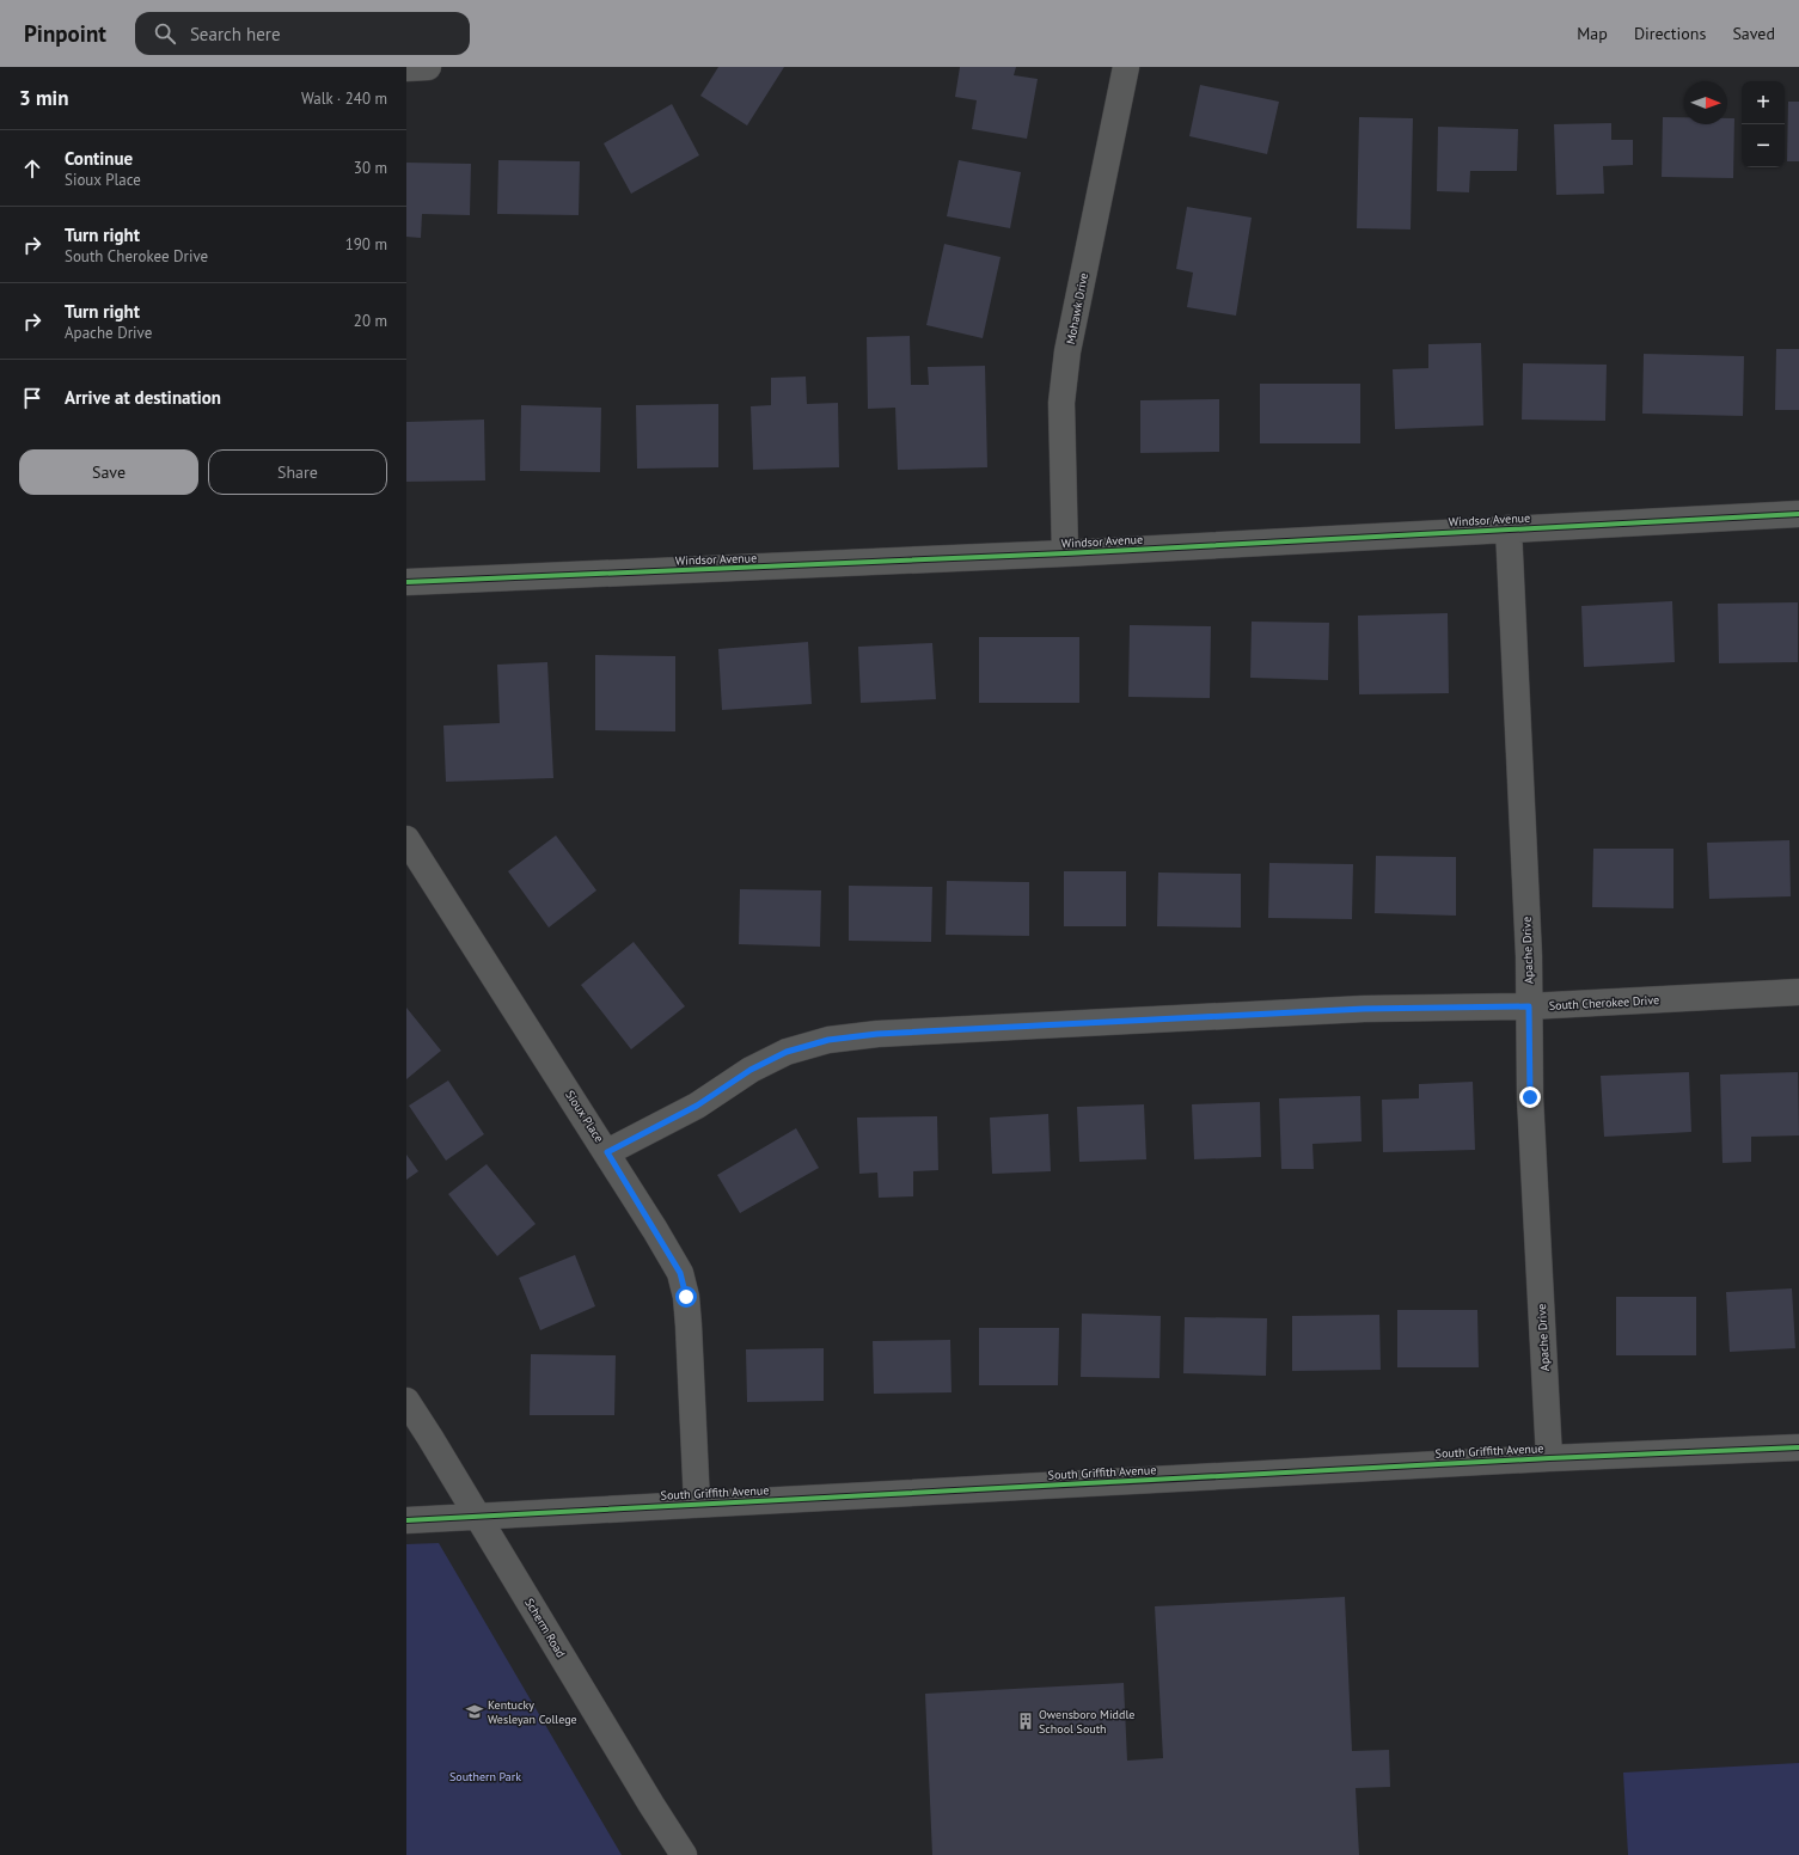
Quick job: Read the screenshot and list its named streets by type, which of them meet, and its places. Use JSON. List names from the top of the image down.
{
  "streets": {
    "street": [
      "Mohawk Drive",
      "Windsor Avenue",
      "Apache Drive",
      "South Cherokee Drive",
      "Sioux Place",
      "South Griffith Avenue",
      "Scherm Road"
    ]
  },
  "crossings": [
    ["Mohawk Drive", "Windsor Avenue"],
    ["Windsor Avenue", "Apache Drive"],
    ["Apache Drive", "South Cherokee Drive"],
    ["Apache Drive", "South Griffith Avenue"],
    ["South Cherokee Drive", "Sioux Place"],
    ["Sioux Place", "South Griffith Avenue"],
    ["South Griffith Avenue", "Scherm Road"]
  ],
  "parks": ["Southern Park"],
  "places": {
    "school or university": ["Kentucky Wesleyan College"],
    "building": ["Owensboro Middle School South"]
  },
  "north": "right",
  "page": {
    "header": "Pinpoint",
    "search": "Search here",
    "nav": ["Map", "Directions", "Saved"],
    "heading": ["3 min", "Walk · 240 m"],
    "map_buttons": ["+", "−"],
    "list": [
      ["Continue", "Sioux Place", "30 m"],
      ["Turn right", "South Cherokee Drive", "190 m"],
      ["Turn right", "Apache Drive", "20 m"],
      "Arrive at destination"
    ],
    "buttons": ["Save", "Share"]
  }
}
